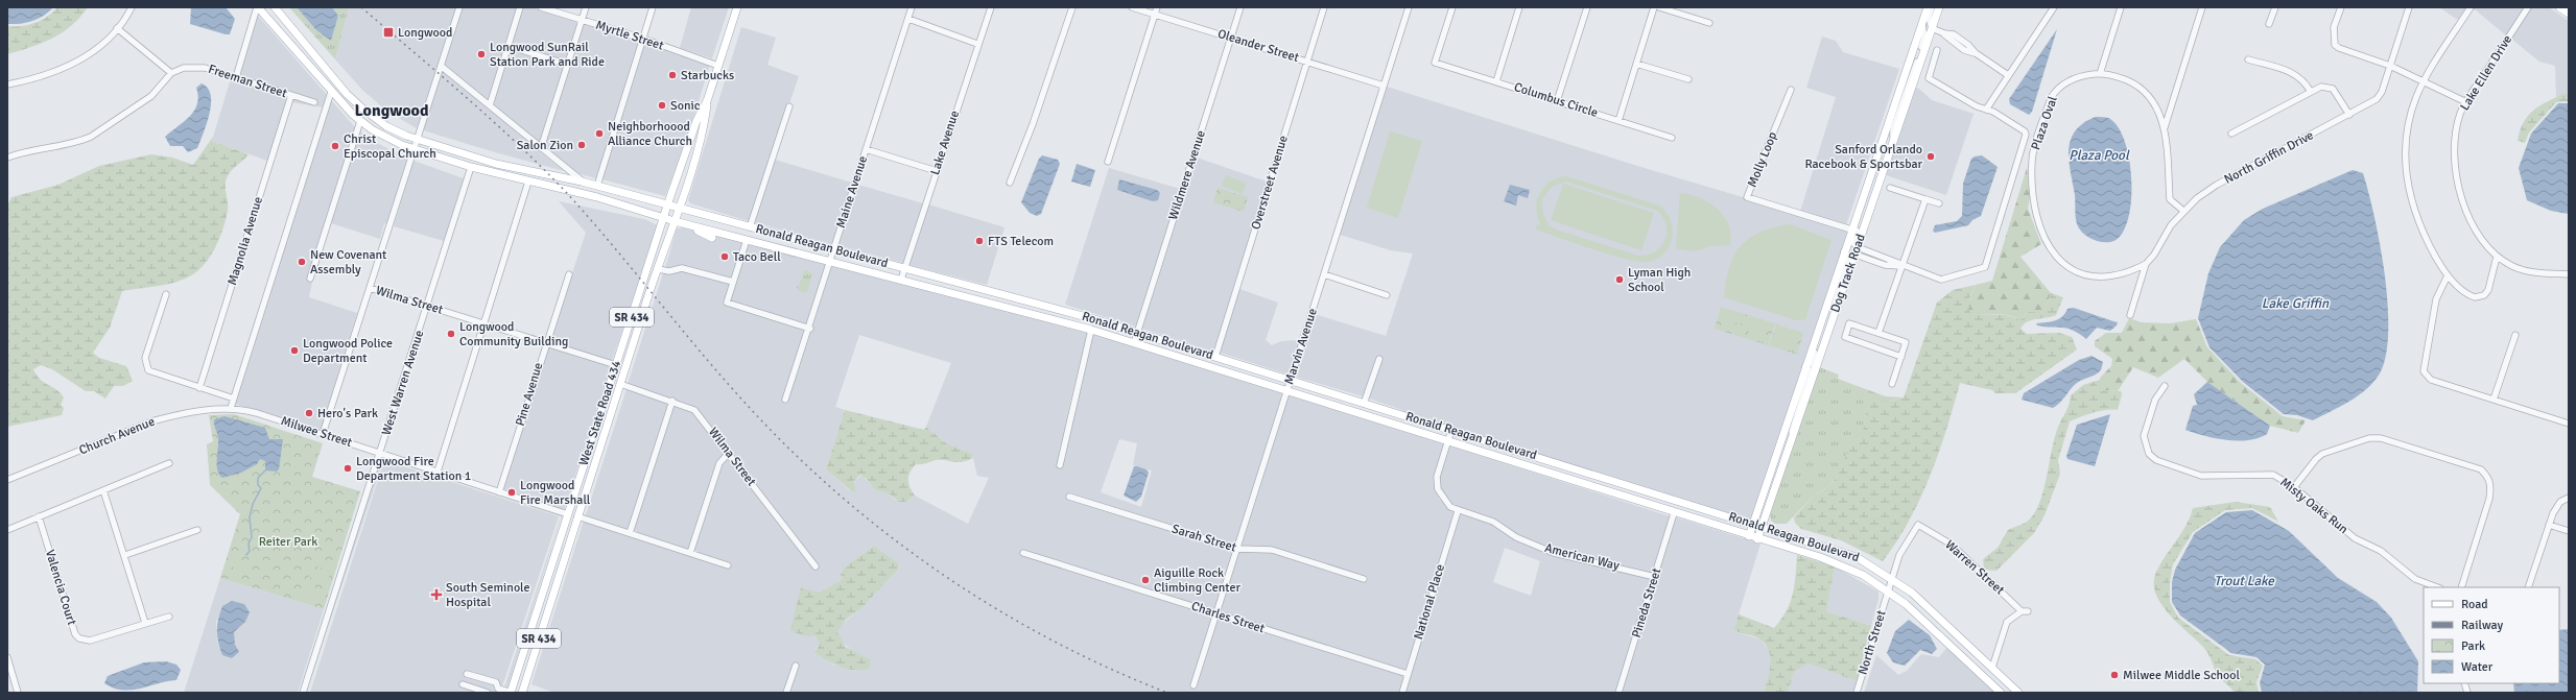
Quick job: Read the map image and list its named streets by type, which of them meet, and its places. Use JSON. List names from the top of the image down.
{
  "streets": {
    "main road": [
      "Ronald Reagan Boulevard",
      "Dog Track Road",
      "SR 434",
      "West State Road 434"
    ],
    "street": [
      "Myrtle Street",
      "Oleander Street",
      "Lake Ellen Drive",
      "Freeman Street",
      "Columbus Circle",
      "Plaza Oval",
      "Lake Avenue",
      "North Griffin Drive",
      "Molly Loop",
      "Wildmere Avenue",
      "Overstreet Avenue",
      "Maine Avenue",
      "Magnolia Avenue",
      "Wilma Street",
      "Marvin Avenue",
      "West Warren Avenue",
      "Pine Avenue",
      "Milwee Street",
      "Church Avenue",
      "Misty Oaks Run",
      "Sarah Street",
      "American Way",
      "Warren Street",
      "Valencia Court",
      "National Place",
      "Pineda Street",
      "Charles Street",
      "North Street"
    ]
  },
  "crossings": [
    ["Myrtle Street", "SR 434"],
    ["Oleander Street", "Wildmere Avenue"],
    ["Oleander Street", "Overstreet Avenue"],
    ["Oleander Street", "Marvin Avenue"],
    ["Freeman Street", "Magnolia Avenue"],
    ["Plaza Oval", "North Griffin Drive"],
    ["Lake Avenue", "Ronald Reagan Boulevard"],
    ["Molly Loop", "Dog Track Road"],
    ["Wildmere Avenue", "Ronald Reagan Boulevard"],
    ["Overstreet Avenue", "Ronald Reagan Boulevard"],
    ["Maine Avenue", "Ronald Reagan Boulevard"],
    ["Ronald Reagan Boulevard", "Dog Track Road"],
    ["Ronald Reagan Boulevard", "SR 434"],
    ["Ronald Reagan Boulevard", "Marvin Avenue"],
    ["Ronald Reagan Boulevard", "West Warren Avenue"],
    ["Ronald Reagan Boulevard", "West State Road 434"],
    ["Ronald Reagan Boulevard", "American Way"],
    ["Ronald Reagan Boulevard", "Warren Street"],
    ["Ronald Reagan Boulevard", "Pineda Street"],
    ["Ronald Reagan Boulevard", "North Street"],
    ["Wilma Street", "West Warren Avenue"],
    ["Wilma Street", "Pine Avenue"],
    ["Wilma Street", "West State Road 434"],
    ["SR 434", "West State Road 434"],
    ["Marvin Avenue", "Sarah Street"],
    ["Marvin Avenue", "Charles Street"],
    ["West Warren Avenue", "Milwee Street"],
    ["Pine Avenue", "Milwee Street"],
    ["West State Road 434", "Milwee Street"],
    ["Milwee Street", "Church Avenue"],
    ["American Way", "National Place"],
    ["American Way", "Pineda Street"],
    ["Warren Street", "North Street"],
    ["National Place", "Charles Street"]
  ],
  "districts": ["Longwood"],
  "water": ["Plaza Pool", "Lake Griffin", "Trout Lake"],
  "parks": ["Reiter Park"],
  "places": {
    "transit": ["Longwood"],
    "other": [
      "Longwood SunRail Station Park and Ride",
      "Starbucks",
      "Sonic",
      "Neighborhoood Alliance Church",
      "Salon Zion",
      "Christ Episcopal Church",
      "Sanford Orlando Racebook & Sportsbar",
      "FTS Telecom",
      "Taco Bell",
      "New Covenant Assembly",
      "Lyman High School",
      "Longwood Community Building",
      "Longwood Police Department",
      "Hero's Park",
      "Longwood Fire Department Station 1",
      "Longwood Fire Marshall",
      "Aiguille Rock Climbing Center",
      "Milwee Middle School"
    ],
    "health": ["South Seminole Hospital"]
  },
  "legend": [
    "Road",
    "Railway",
    "Park",
    "Water"
  ]
}
